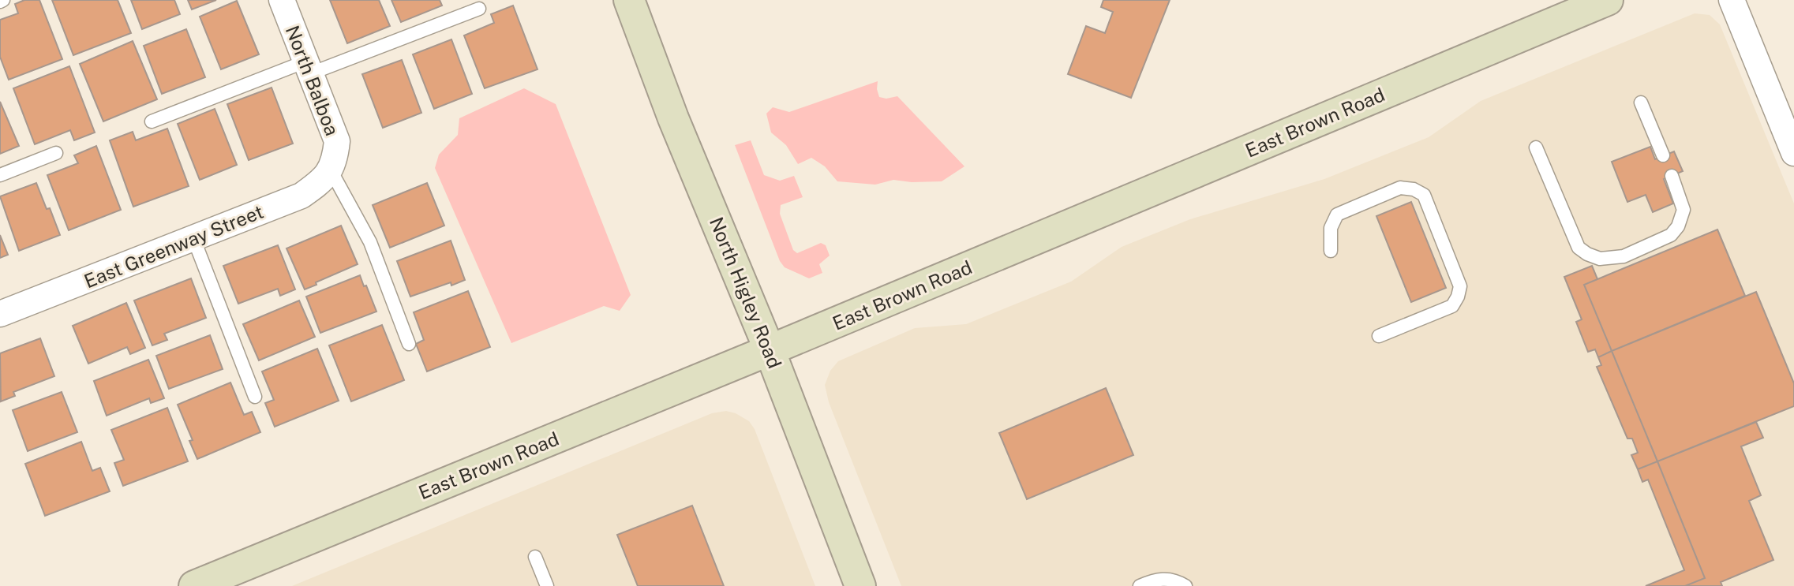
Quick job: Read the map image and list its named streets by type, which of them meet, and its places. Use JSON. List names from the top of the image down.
{
  "streets": {
    "main road": ["East Brown Road", "North Higley Road"],
    "street": ["North Balboa", "East Greenway Street"]
  },
  "crossings": [
    ["North Balboa", "East Greenway Street"],
    ["East Brown Road", "North Higley Road"]
  ]
}
